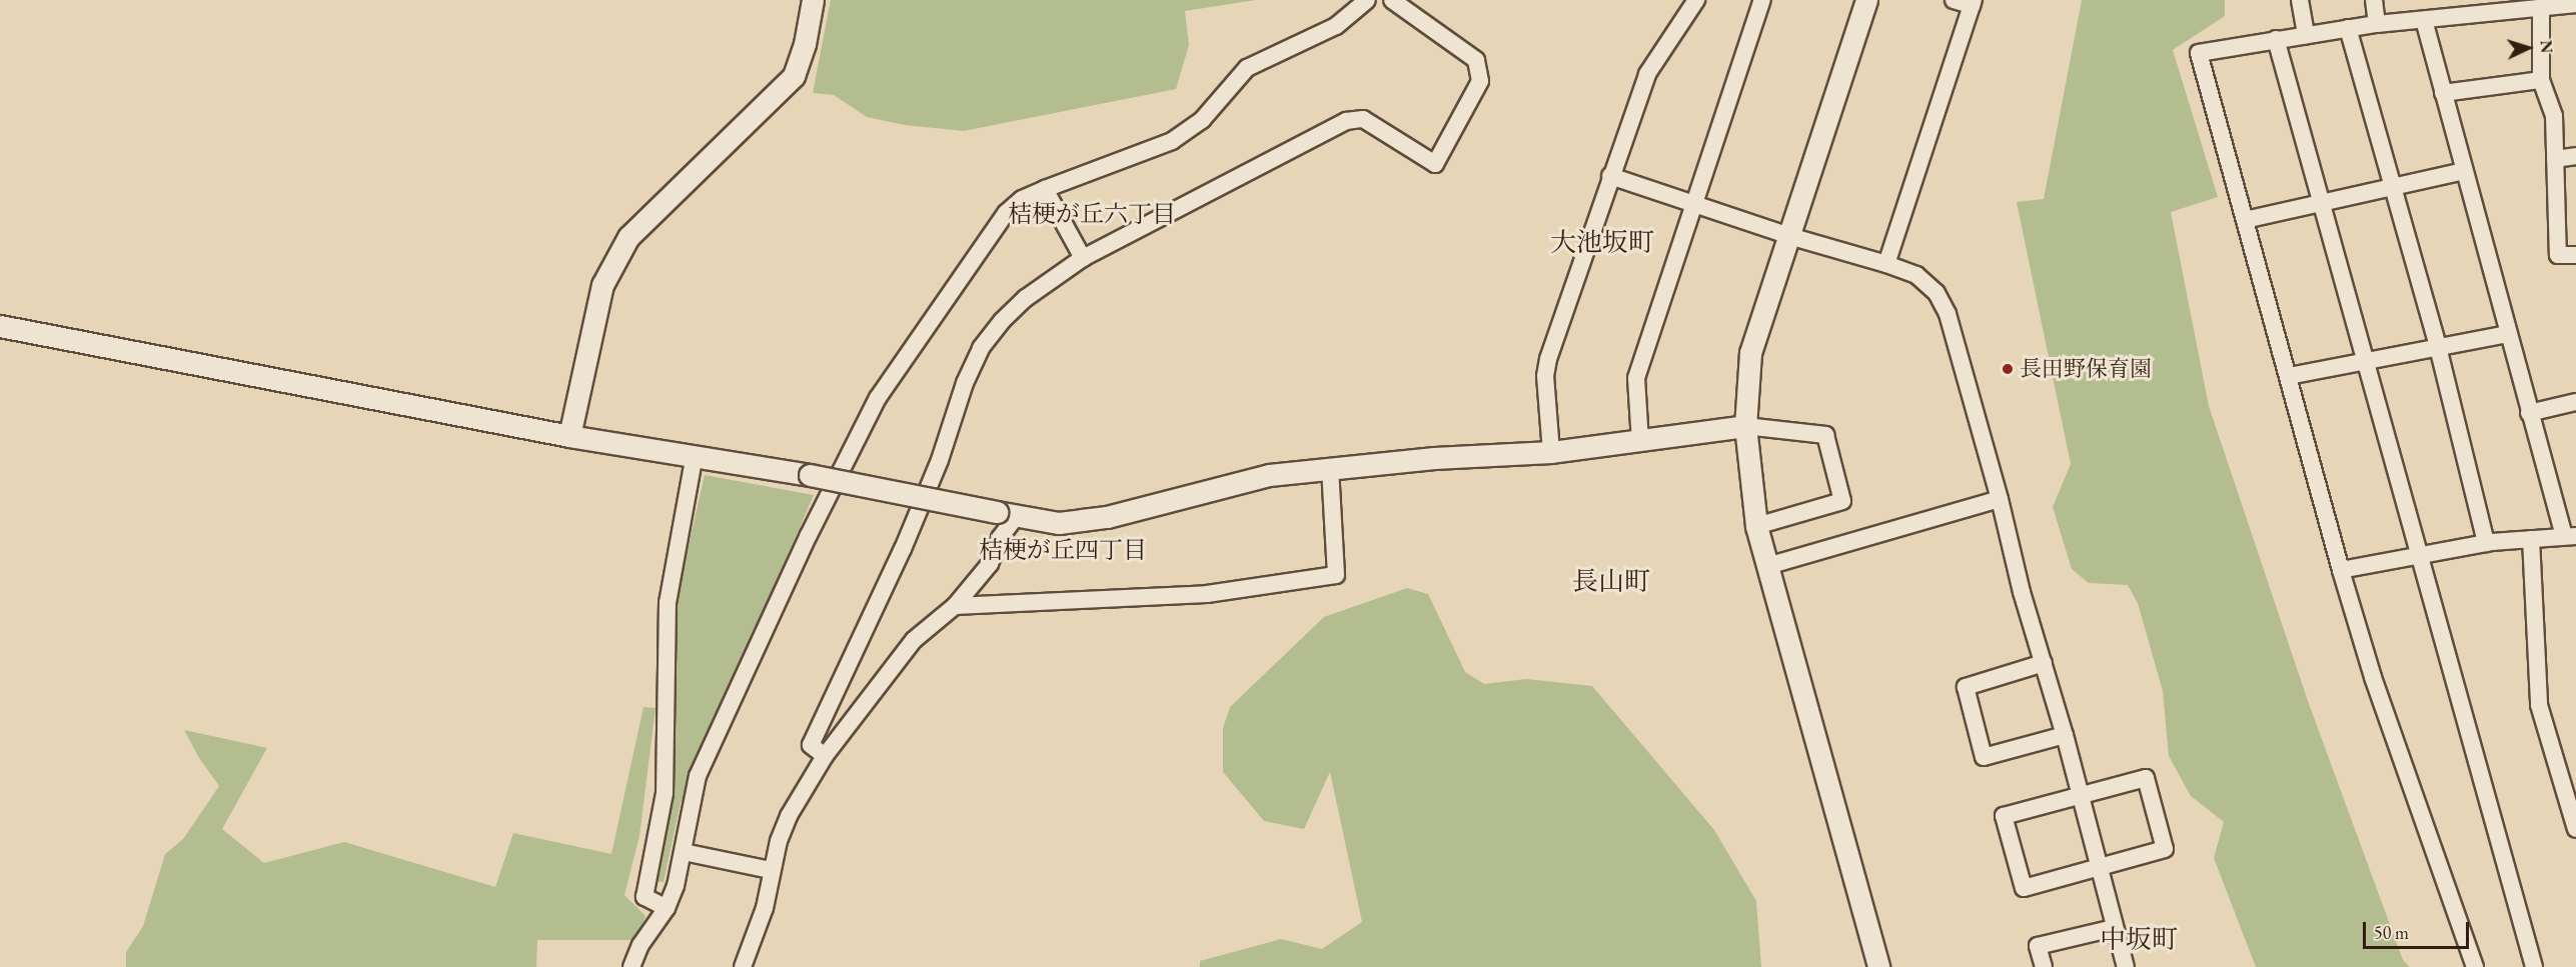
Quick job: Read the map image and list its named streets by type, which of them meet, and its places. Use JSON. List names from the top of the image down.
{
  "districts": [
    "桔梗が丘六丁目",
    "大池坂町",
    "桔梗が丘四丁目",
    "長山町",
    "中坂町"
  ],
  "places": ["長田野保育園"],
  "scale_bar": "50 m",
  "north": "right"
}
